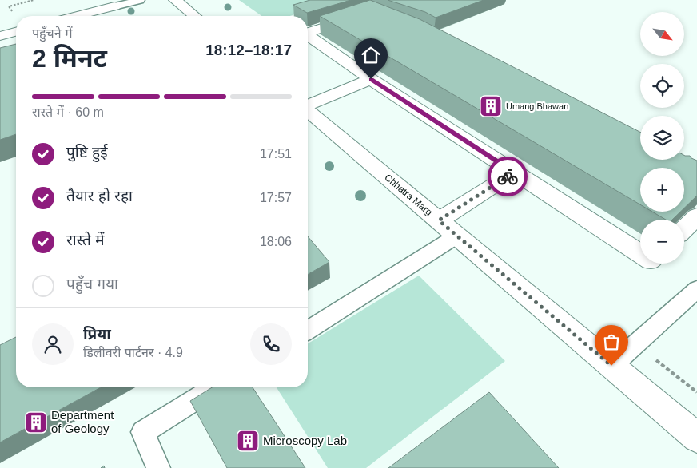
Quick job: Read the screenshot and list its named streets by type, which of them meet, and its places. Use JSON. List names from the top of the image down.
{
  "streets": {
    "street": ["Chhatra Marg"]
  },
  "places": {
    "building": ["Umang Bhawan", "Department of Geology", "Microscopy Lab"]
  },
  "north": "bottom right",
  "page": {
    "map_buttons": ["+", "−"],
    "heading": ["2 मिनट", "पहुँचने में", "18:12–18:17"],
    "panel": ["प्रिया", "डिलीवरी पार्टनर · 4.9"],
    "bar": "रास्ते में · 60 m",
    "list": [
      ["पुष्टि हुई", "17:51"],
      ["तैयार हो रहा", "17:57"],
      ["रास्ते में", "18:06"],
      "पहुँच गया"
    ]
  }
}
